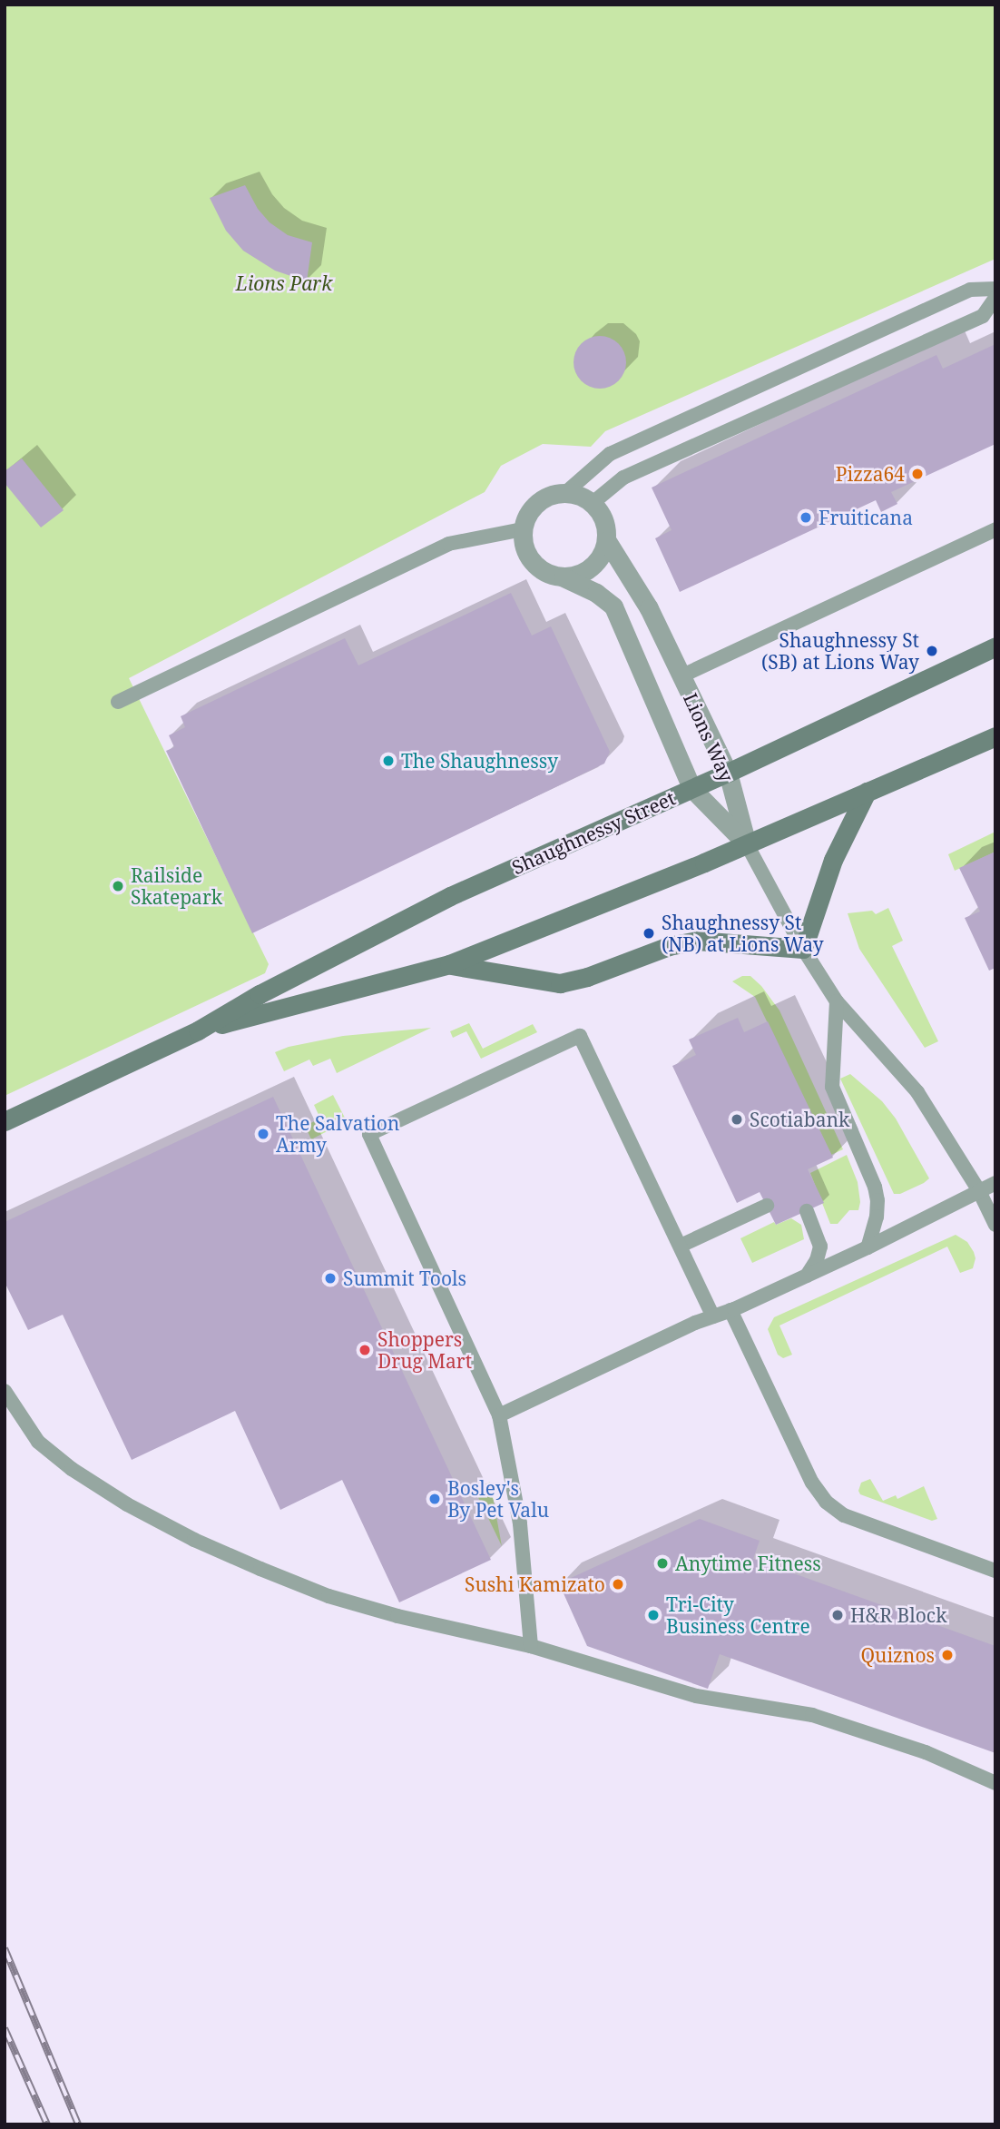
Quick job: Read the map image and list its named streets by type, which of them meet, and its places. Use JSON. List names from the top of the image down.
{
  "streets": {
    "main road": ["Shaughnessy Street"],
    "street": ["Lions Way"]
  },
  "crossings": [
    ["Lions Way", "Shaughnessy Street"]
  ],
  "parks": ["Lions Park"],
  "places": [
    "Pizza64",
    "Fruiticana",
    "Shaughnessy St (SB) at Lions Way",
    "The Shaughnessy",
    "Railside Skatepark",
    "Shaughnessy St (NB) at Lions Way",
    "Scotiabank",
    "The Salvation Army",
    "Summit Tools",
    "Shoppers Drug Mart",
    "Bosley's By Pet Valu",
    "Anytime Fitness",
    "Sushi Kamizato",
    "Tri-City Business Centre",
    "H&R Block",
    "Quiznos"
  ]
}
